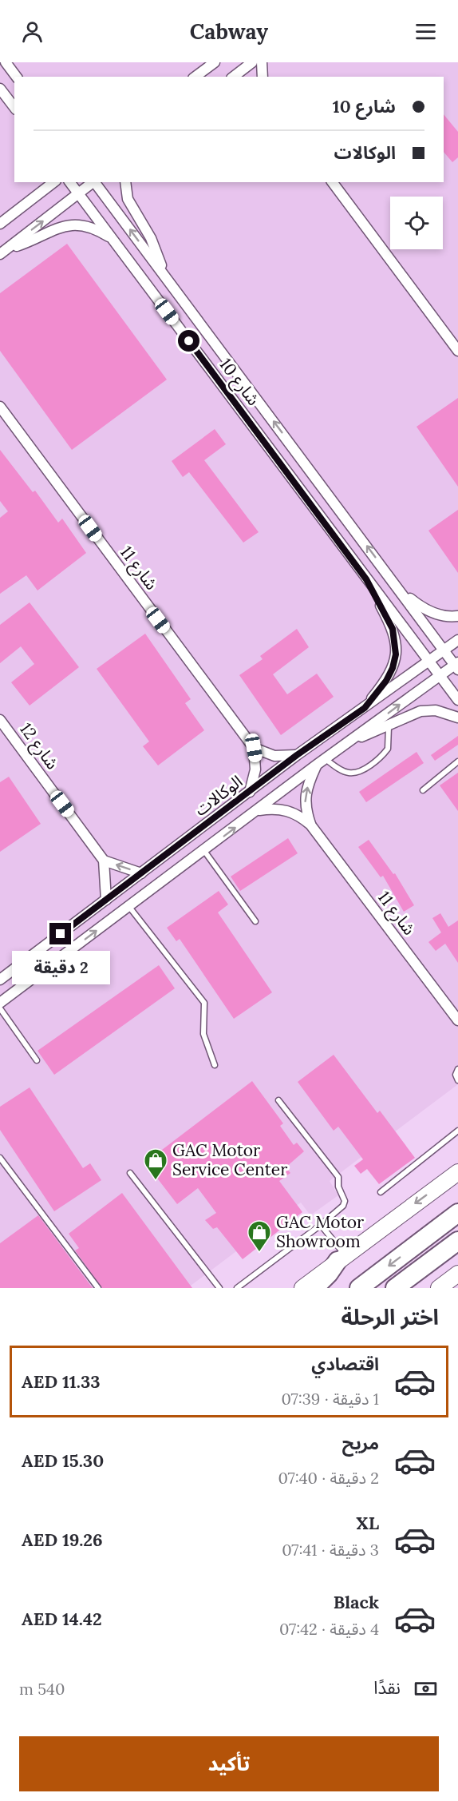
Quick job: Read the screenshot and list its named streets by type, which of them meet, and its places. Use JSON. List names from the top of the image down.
{
  "streets": {
    "street": [
      "شارع 10",
      "شارع 11",
      "شارع 12",
      "الوكالات"
    ]
  },
  "crossings": [
    ["شارع 10", "الوكالات"]
  ],
  "places": {
    "shop": ["GAC Motor Service Center", "GAC Motor Showroom"]
  },
  "page": {
    "header": "Cabway",
    "banner": ["شارع 10", "الوكالات"],
    "bubble": "2 دقيقة",
    "heading": "اختر الرحلة",
    "list": [
      {
        "name": "اقتصادي",
        "note": "1 دقيقة · 07:39",
        "value": "AED 11.33"
      },
      {
        "name": "مريح",
        "note": "2 دقيقة · 07:40",
        "value": "AED 15.30"
      },
      {
        "name": "XL",
        "note": "3 دقيقة · 07:41",
        "value": "AED 19.26"
      },
      {
        "name": "Black",
        "note": "4 دقيقة · 07:42",
        "value": "AED 14.42"
      }
    ],
    "pay": ["نقدًا", "540 m"],
    "buttons": "تأكيد"
  }
}
